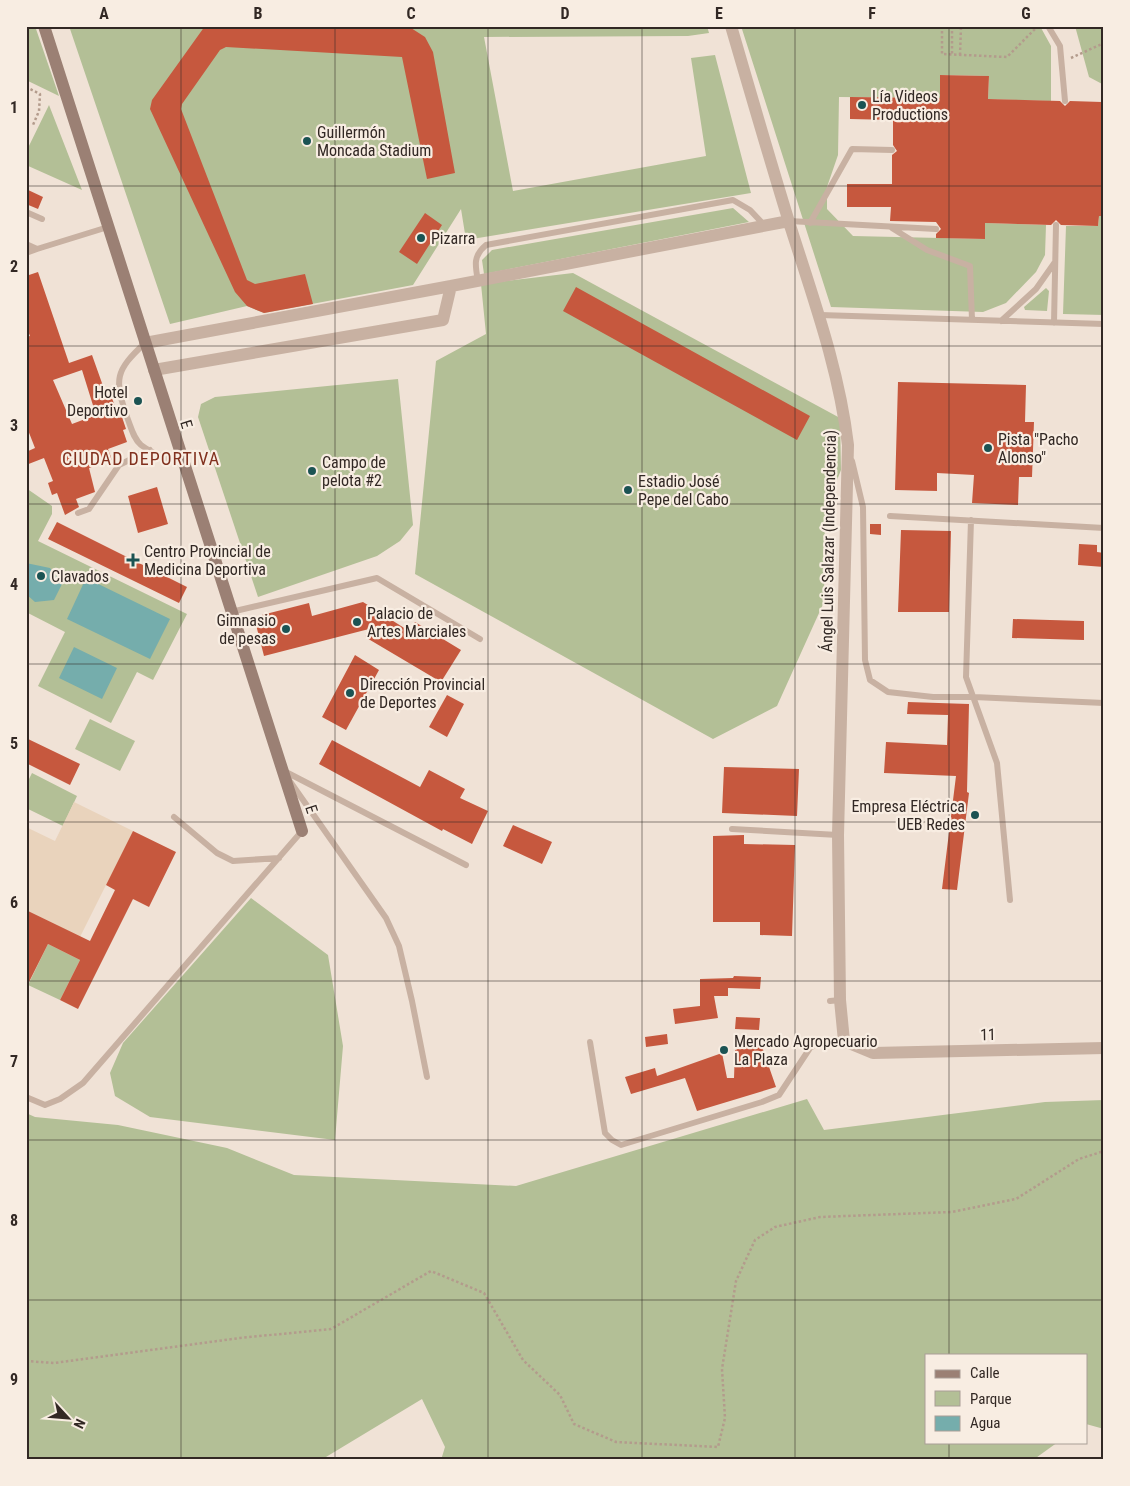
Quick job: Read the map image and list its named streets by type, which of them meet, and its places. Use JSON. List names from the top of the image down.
{
  "streets": {
    "street": ["E", "Ángel Luis Salazar (Independencia)", "11"]
  },
  "crossings": [
    ["Ángel Luis Salazar (Independencia)", "11"]
  ],
  "districts": ["CIUDAD DEPORTIVA"],
  "places": {
    "other": [
      "Lía Videos Productions",
      "Guillermón Moncada Stadium",
      "Pizarra",
      "Hotel Deportivo",
      "Pista \"Pacho Alonso\"",
      "Campo de pelota #2",
      "Estadio José Pepe del Cabo",
      "Clavados",
      "Palacio de Artes Marciales",
      "Gimnasio de pesas",
      "Dirección Provincial de Deportes",
      "Empresa Eléctrica UEB Redes",
      "Mercado Agropecuario La Plaza"
    ],
    "health": ["Centro Provincial de Medicina Deportiva"]
  },
  "legend": ["Calle", "Parque", "Agua"],
  "north": "bottom right",
  "grid": {
    "columns": [
      "A",
      "B",
      "C",
      "D",
      "E",
      "F",
      "G"
    ],
    "rows": [
      "1",
      "2",
      "3",
      "4",
      "5",
      "6",
      "7",
      "8",
      "9"
    ]
  }
}
